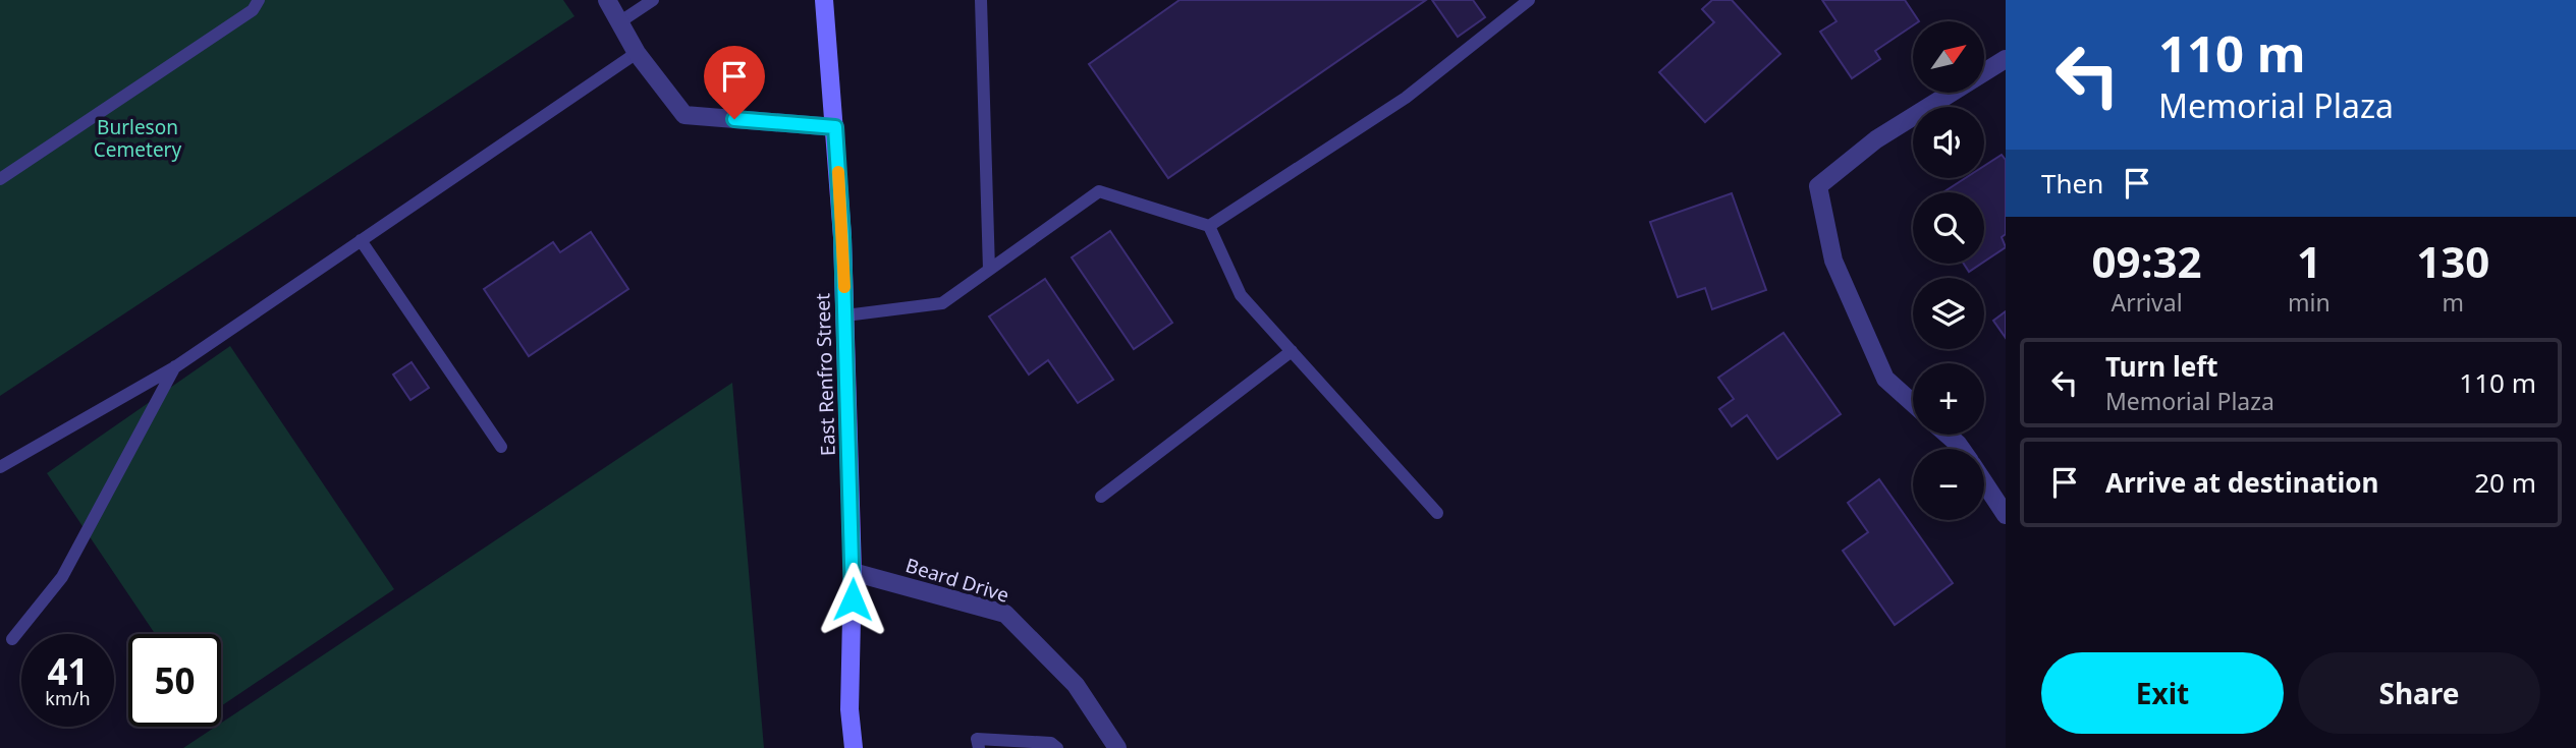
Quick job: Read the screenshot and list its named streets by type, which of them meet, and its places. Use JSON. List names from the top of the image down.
{
  "streets": {
    "main road": ["East Renfro Street"],
    "street": ["Beard Drive"]
  },
  "crossings": [
    ["East Renfro Street", "Beard Drive"]
  ],
  "parks": ["Burleson Cemetery"],
  "north": "top right",
  "page": {
    "turn": ["110 m", "Memorial Plaza"],
    "map_buttons": ["+", "−"],
    "then": "Then",
    "eta": [
      "09:32",
      "Arrival",
      "1",
      "min",
      "130",
      "m"
    ],
    "list": [
      {
        "name": "Turn left",
        "note": "Memorial Plaza",
        "value": "110 m"
      },
      {
        "name": "Arrive at destination",
        "value": "20 m"
      }
    ],
    "speed": "41 km/h",
    "limit": "50",
    "buttons": ["Exit", "Share"]
  }
}
